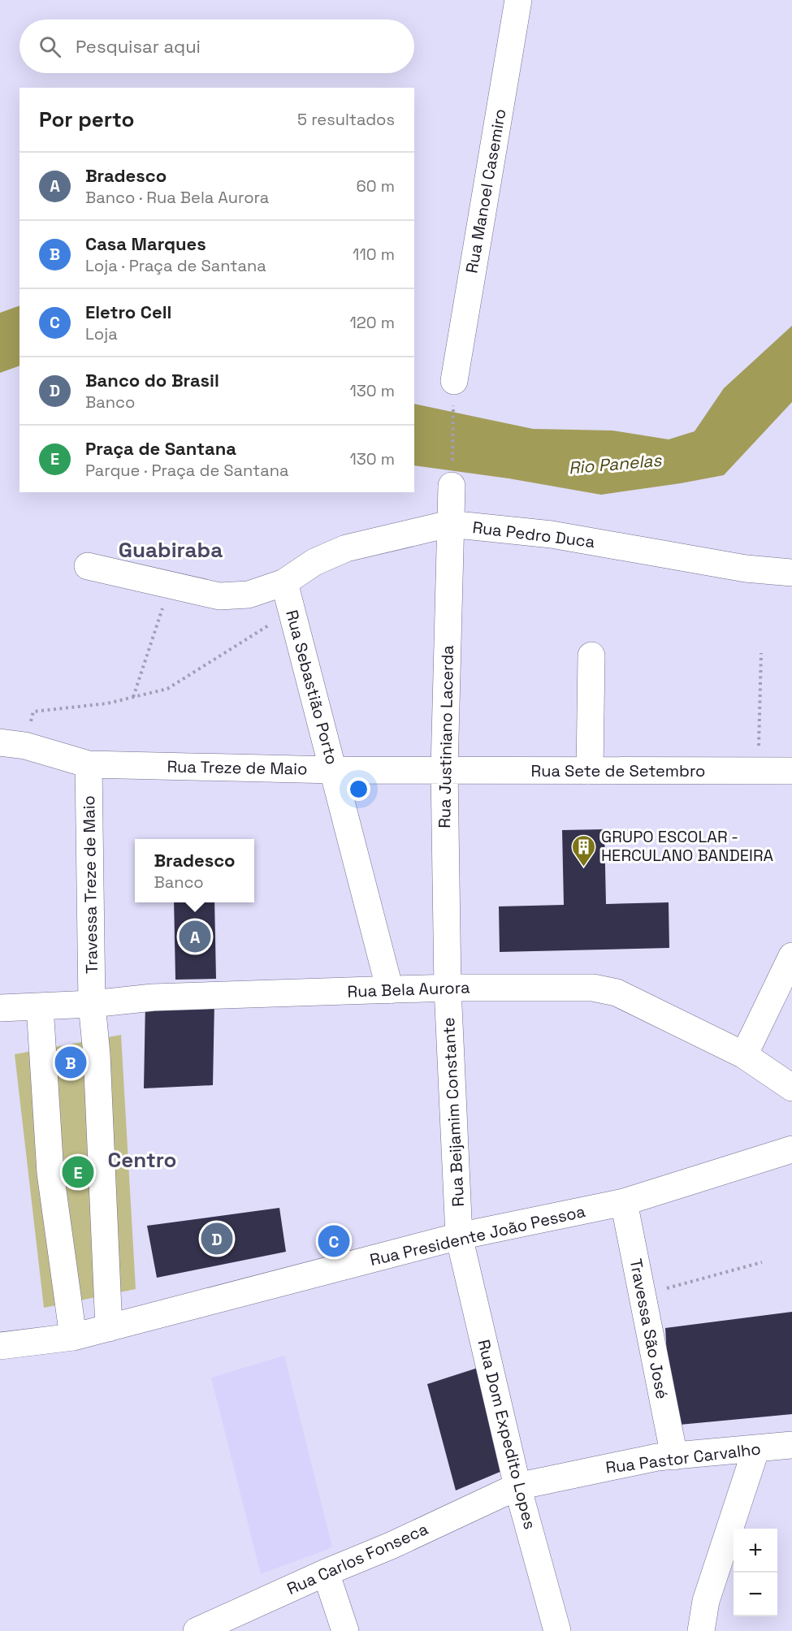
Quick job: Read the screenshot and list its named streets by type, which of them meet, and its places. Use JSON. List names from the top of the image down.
{
  "streets": {
    "street": [
      "Rua Manoel Casemiro",
      "Rua Pedro Duca",
      "Rua Sebastião Porto",
      "Rua Justiniano Lacerda",
      "Rua Treze de Maio",
      "Rua Sete de Setembro",
      "Travessa Treze de Maio",
      "Rua Bela Aurora",
      "Rua Beijamim Constante",
      "Rua Presidente João Pessoa",
      "Travessa São José",
      "Rua Dom Expedito Lopes",
      "Rua Pastor Carvalho",
      "Rua Carlos Fonseca"
    ]
  },
  "crossings": [
    ["Rua Pedro Duca", "Rua Sebastião Porto"],
    ["Rua Pedro Duca", "Rua Justiniano Lacerda"],
    ["Rua Sebastião Porto", "Rua Treze de Maio"],
    ["Rua Sebastião Porto", "Rua Bela Aurora"],
    ["Rua Justiniano Lacerda", "Rua Treze de Maio"],
    ["Rua Justiniano Lacerda", "Rua Sete de Setembro"],
    ["Rua Justiniano Lacerda", "Rua Bela Aurora"],
    ["Rua Justiniano Lacerda", "Rua Beijamim Constante"],
    ["Rua Treze de Maio", "Rua Sete de Setembro"],
    ["Rua Treze de Maio", "Travessa Treze de Maio"],
    ["Travessa Treze de Maio", "Rua Bela Aurora"],
    ["Travessa Treze de Maio", "Rua Presidente João Pessoa"],
    ["Rua Bela Aurora", "Rua Beijamim Constante"],
    ["Rua Beijamim Constante", "Rua Presidente João Pessoa"],
    ["Rua Beijamim Constante", "Rua Dom Expedito Lopes"],
    ["Rua Presidente João Pessoa", "Travessa São José"],
    ["Rua Presidente João Pessoa", "Rua Dom Expedito Lopes"],
    ["Travessa São José", "Rua Pastor Carvalho"],
    ["Rua Dom Expedito Lopes", "Rua Pastor Carvalho"],
    ["Rua Dom Expedito Lopes", "Rua Carlos Fonseca"],
    ["Rua Pastor Carvalho", "Rua Carlos Fonseca"]
  ],
  "districts": ["Guabiraba", "Centro"],
  "water": ["Rio Panelas"],
  "places": {
    "building": ["GRUPO ESCOLAR - HERCULANO BANDEIRA"]
  },
  "page": {
    "search": "Pesquisar aqui",
    "heading": ["Por perto", "5 resultados"],
    "list": [
      {
        "mark": "A",
        "name": "Bradesco",
        "note": "Banco · Rua Bela Aurora",
        "value": "60 m"
      },
      {
        "mark": "B",
        "name": "Casa Marques",
        "note": "Loja · Praça de Santana",
        "value": "110 m"
      },
      {
        "mark": "C",
        "name": "Eletro Cell",
        "note": "Loja",
        "value": "120 m"
      },
      {
        "mark": "D",
        "name": "Banco do Brasil",
        "note": "Banco",
        "value": "130 m"
      },
      {
        "mark": "E",
        "name": "Praça de Santana",
        "note": "Parque · Praça de Santana",
        "value": "130 m"
      }
    ],
    "popup": ["Bradesco", "Banco"],
    "pins": [
      "A",
      "B",
      "E",
      "D",
      "C"
    ],
    "map_buttons": ["+", "−"]
  }
}
